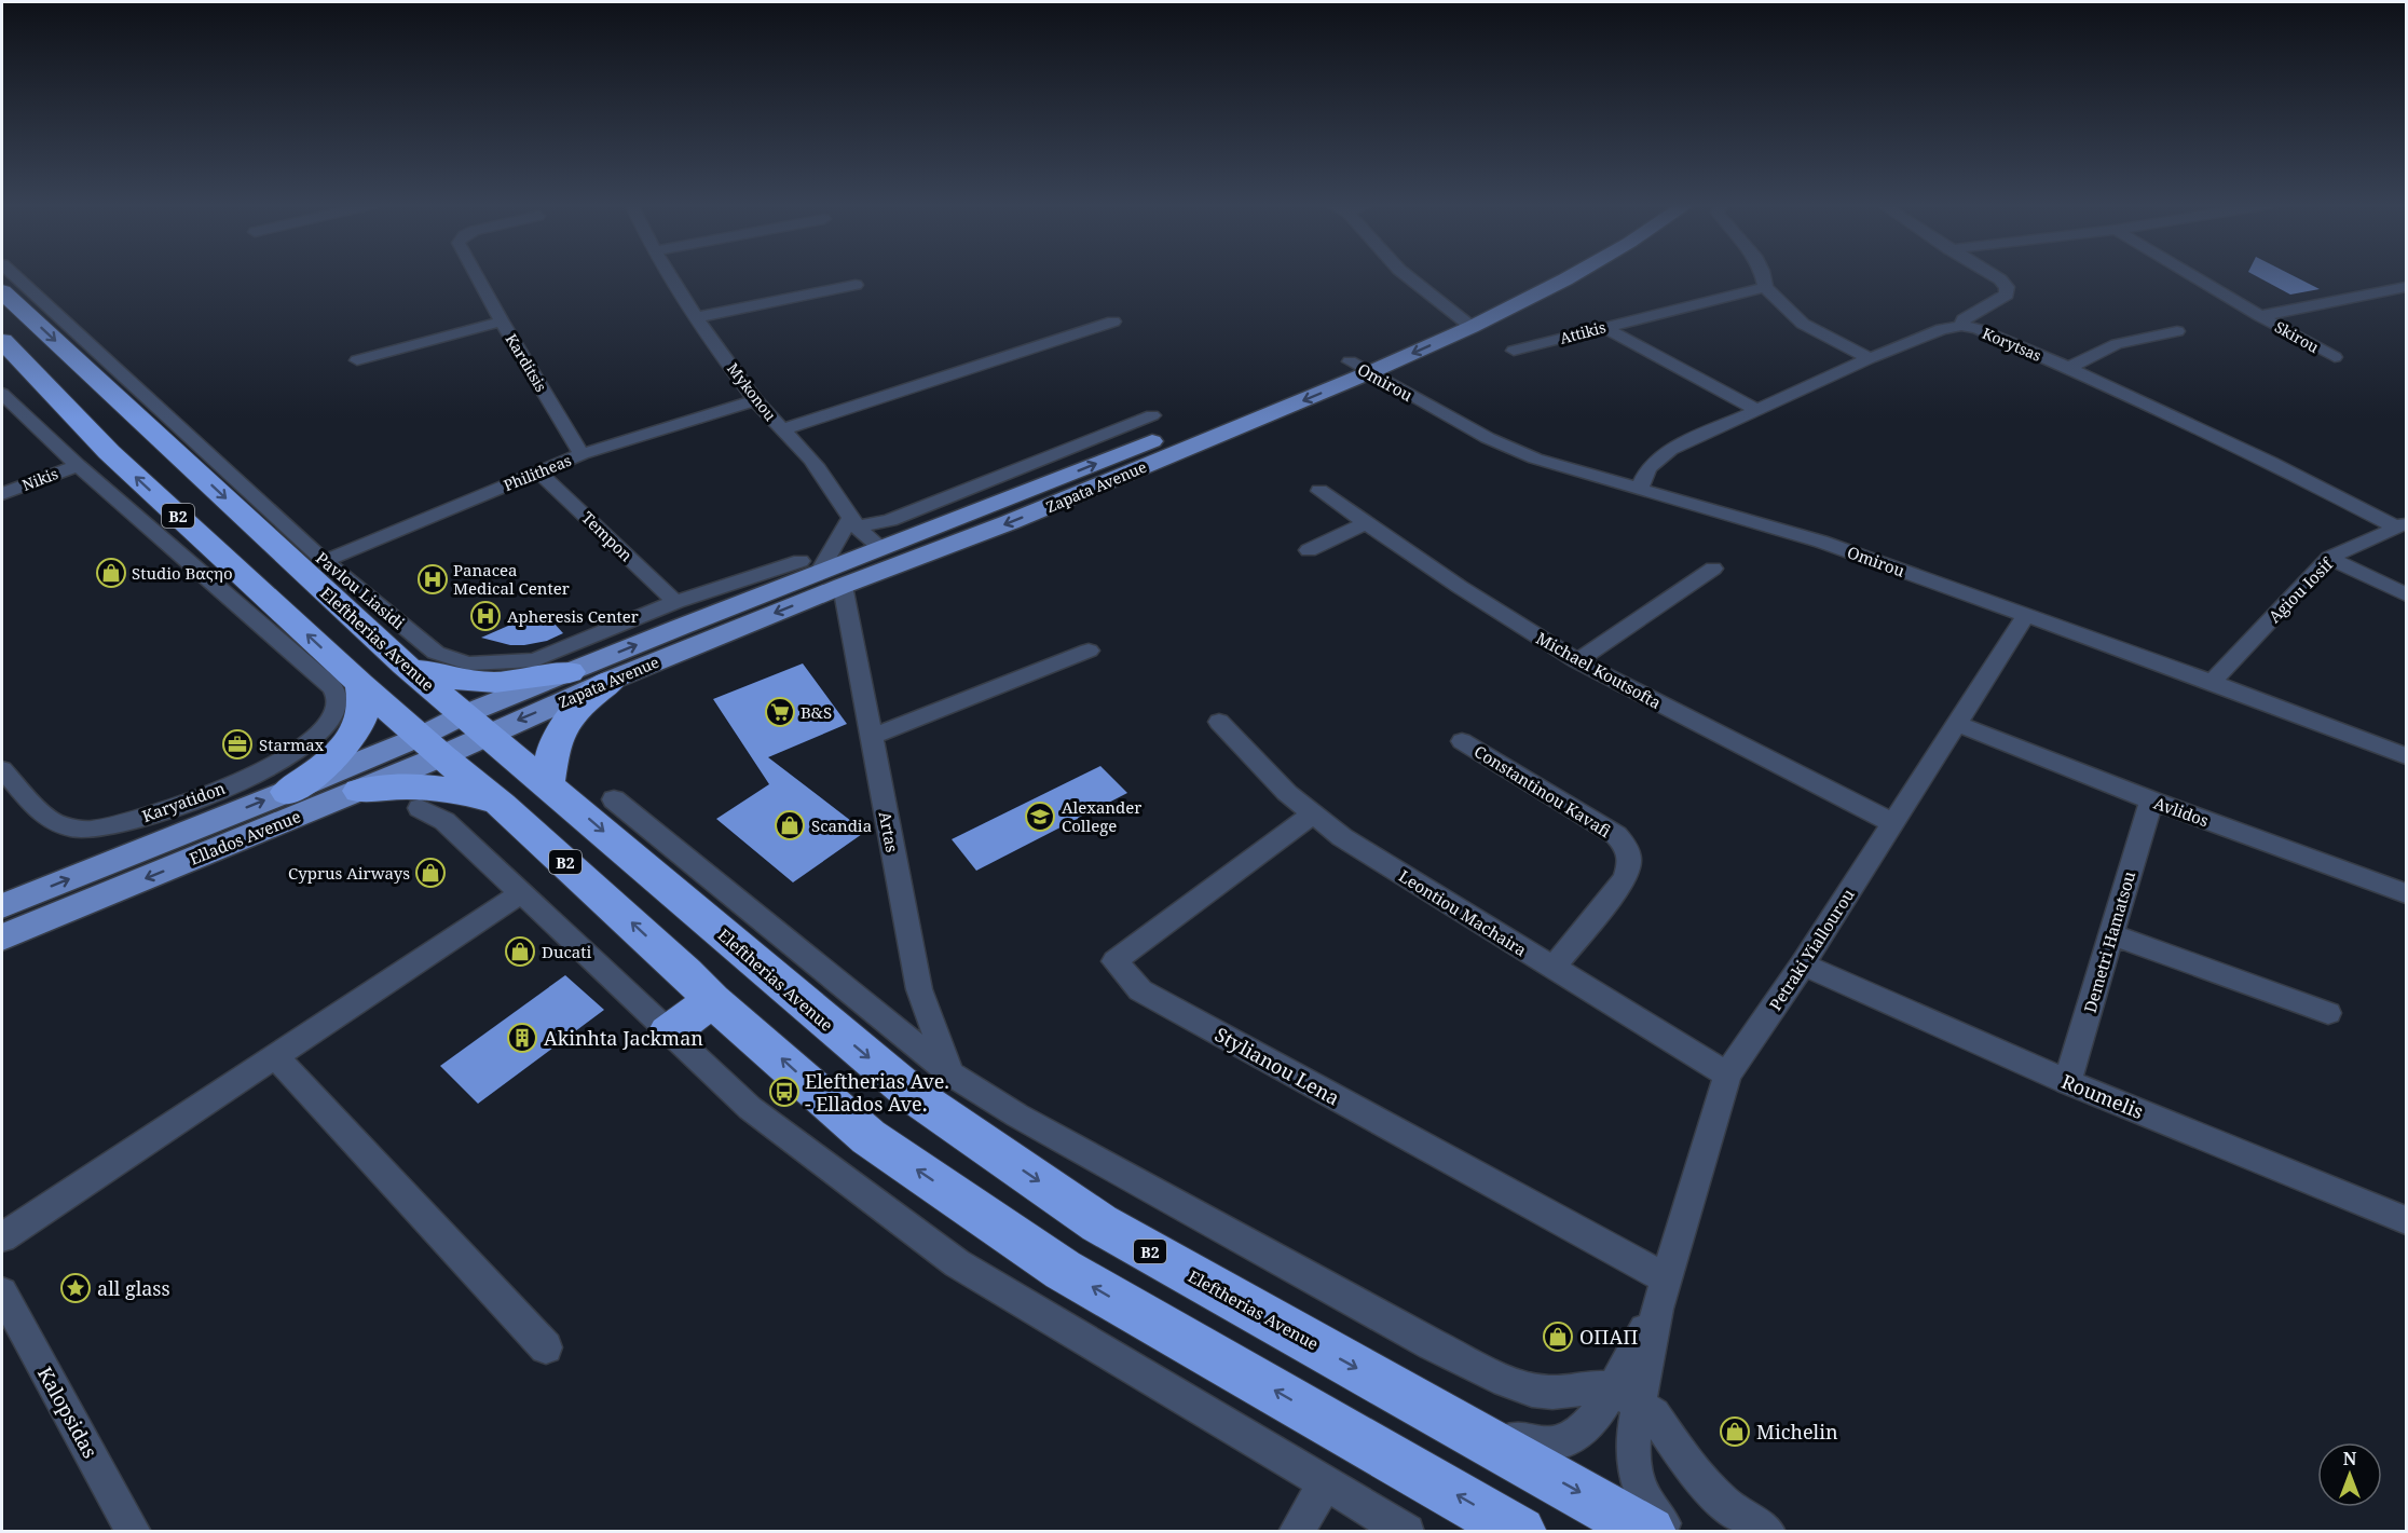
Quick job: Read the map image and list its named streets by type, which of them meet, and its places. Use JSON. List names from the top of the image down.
{
  "streets": {
    "highway": ["B2", "Eleftherias Avenue"],
    "main road": ["Zapata Avenue", "Ellados Avenue"],
    "street": [
      "Attikis",
      "Skirou",
      "Korytsas",
      "Karditsis",
      "Omirou",
      "Mykonou",
      "Philitheas",
      "Nikis",
      "Tempon",
      "Pavlou Liasidi",
      "Agiou Iosif",
      "Michael Koutsofta",
      "Constantinou Kavafi",
      "Karyatidon",
      "Avlidos",
      "Artas",
      "Leontiou Machaira",
      "Demetri Hamatsou",
      "Petraki Yiallourou",
      "Stylianou Lena",
      "Roumelis",
      "Kalopsidas"
    ]
  },
  "crossings": [
    ["Korytsas", "Omirou"],
    ["Korytsas", "Agiou Iosif"],
    ["Karditsis", "Philitheas"],
    ["Omirou", "Zapata Avenue"],
    ["Omirou", "Agiou Iosif"],
    ["Omirou", "Petraki Yiallourou"],
    ["Mykonou", "Philitheas"],
    ["Mykonou", "Zapata Avenue"],
    ["Philitheas", "Tempon"],
    ["Philitheas", "Pavlou Liasidi"],
    ["Zapata Avenue", "Pavlou Liasidi"],
    ["Zapata Avenue", "Eleftherias Avenue"],
    ["Zapata Avenue", "Artas"],
    ["Zapata Avenue", "Ellados Avenue"],
    ["B2", "Karyatidon"],
    ["B2", "Ellados Avenue"],
    ["Tempon", "Pavlou Liasidi"],
    ["Pavlou Liasidi", "Eleftherias Avenue"],
    ["Eleftherias Avenue", "Ellados Avenue"],
    ["Eleftherias Avenue", "Petraki Yiallourou"],
    ["Michael Koutsofta", "Petraki Yiallourou"],
    ["Constantinou Kavafi", "Leontiou Machaira"],
    ["Avlidos", "Demetri Hamatsou"],
    ["Avlidos", "Petraki Yiallourou"],
    ["Leontiou Machaira", "Petraki Yiallourou"],
    ["Leontiou Machaira", "Stylianou Lena"],
    ["Demetri Hamatsou", "Roumelis"],
    ["Petraki Yiallourou", "Stylianou Lena"],
    ["Petraki Yiallourou", "Roumelis"]
  ],
  "places": {
    "shop": [
      "Studio Βαςηο",
      "Scandia",
      "Cyprus Airways",
      "Ducati",
      "ΟΠΑΠ",
      "Michelin"
    ],
    "hospital": ["Panacea Medical Center", "Apheresis Center"],
    "supermarket": ["B&S"],
    "office": ["Starmax"],
    "school or university": ["Alexander College"],
    "building": ["Αkinhta Jackman"],
    "bus stop": ["Eleftherias Ave. - Ellados Ave."],
    "place": ["all glass"]
  },
  "north": "top"
}
